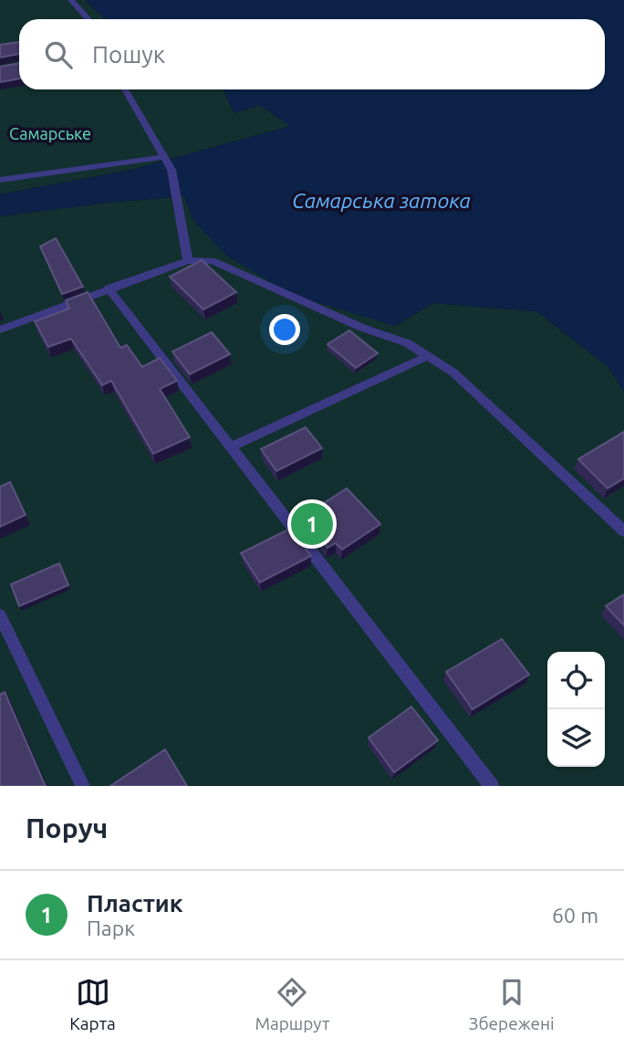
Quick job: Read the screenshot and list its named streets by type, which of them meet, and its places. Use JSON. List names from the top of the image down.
{
  "water": ["Самарська затока"],
  "parks": ["Самарське"],
  "page": {
    "search": "Пошук",
    "pins": "1",
    "heading": "Поруч",
    "list": [
      {
        "mark": "1",
        "name": "Пластик",
        "note": "Парк",
        "value": "60 m"
      }
    ],
    "nav": ["Карта", "Маршрут", "Збережені"]
  }
}
